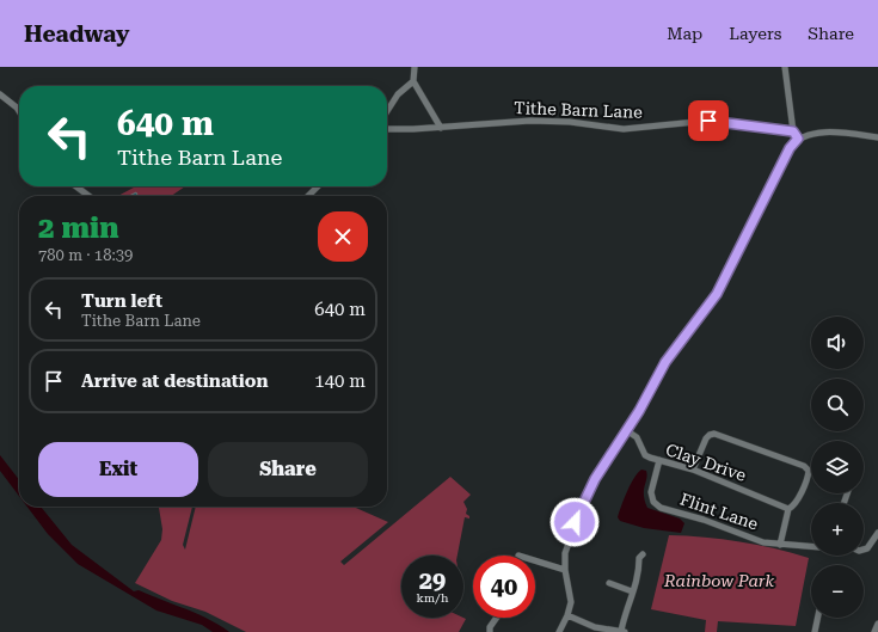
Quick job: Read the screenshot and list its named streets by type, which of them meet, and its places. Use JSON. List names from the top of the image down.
{
  "streets": {
    "street": ["Tithe Barn Lane", "Clay Drive", "Flint Lane"]
  },
  "crossings": [
    ["Clay Drive", "Flint Lane"]
  ],
  "parks": ["Rainbow Park"],
  "page": {
    "header": "Headway",
    "nav": ["Map", "Layers", "Share"],
    "turn": ["640 m", "Tithe Barn Lane"],
    "heading": ["2 min", "780 m · 18:39"],
    "list": [
      {
        "name": "Turn left",
        "note": "Tithe Barn Lane",
        "value": "640 m"
      },
      {
        "name": "Arrive at destination",
        "value": "140 m"
      }
    ],
    "map_buttons": ["+", "−"],
    "buttons": ["Exit", "Share"],
    "speed": "29 km/h",
    "limit": "40"
  }
}
